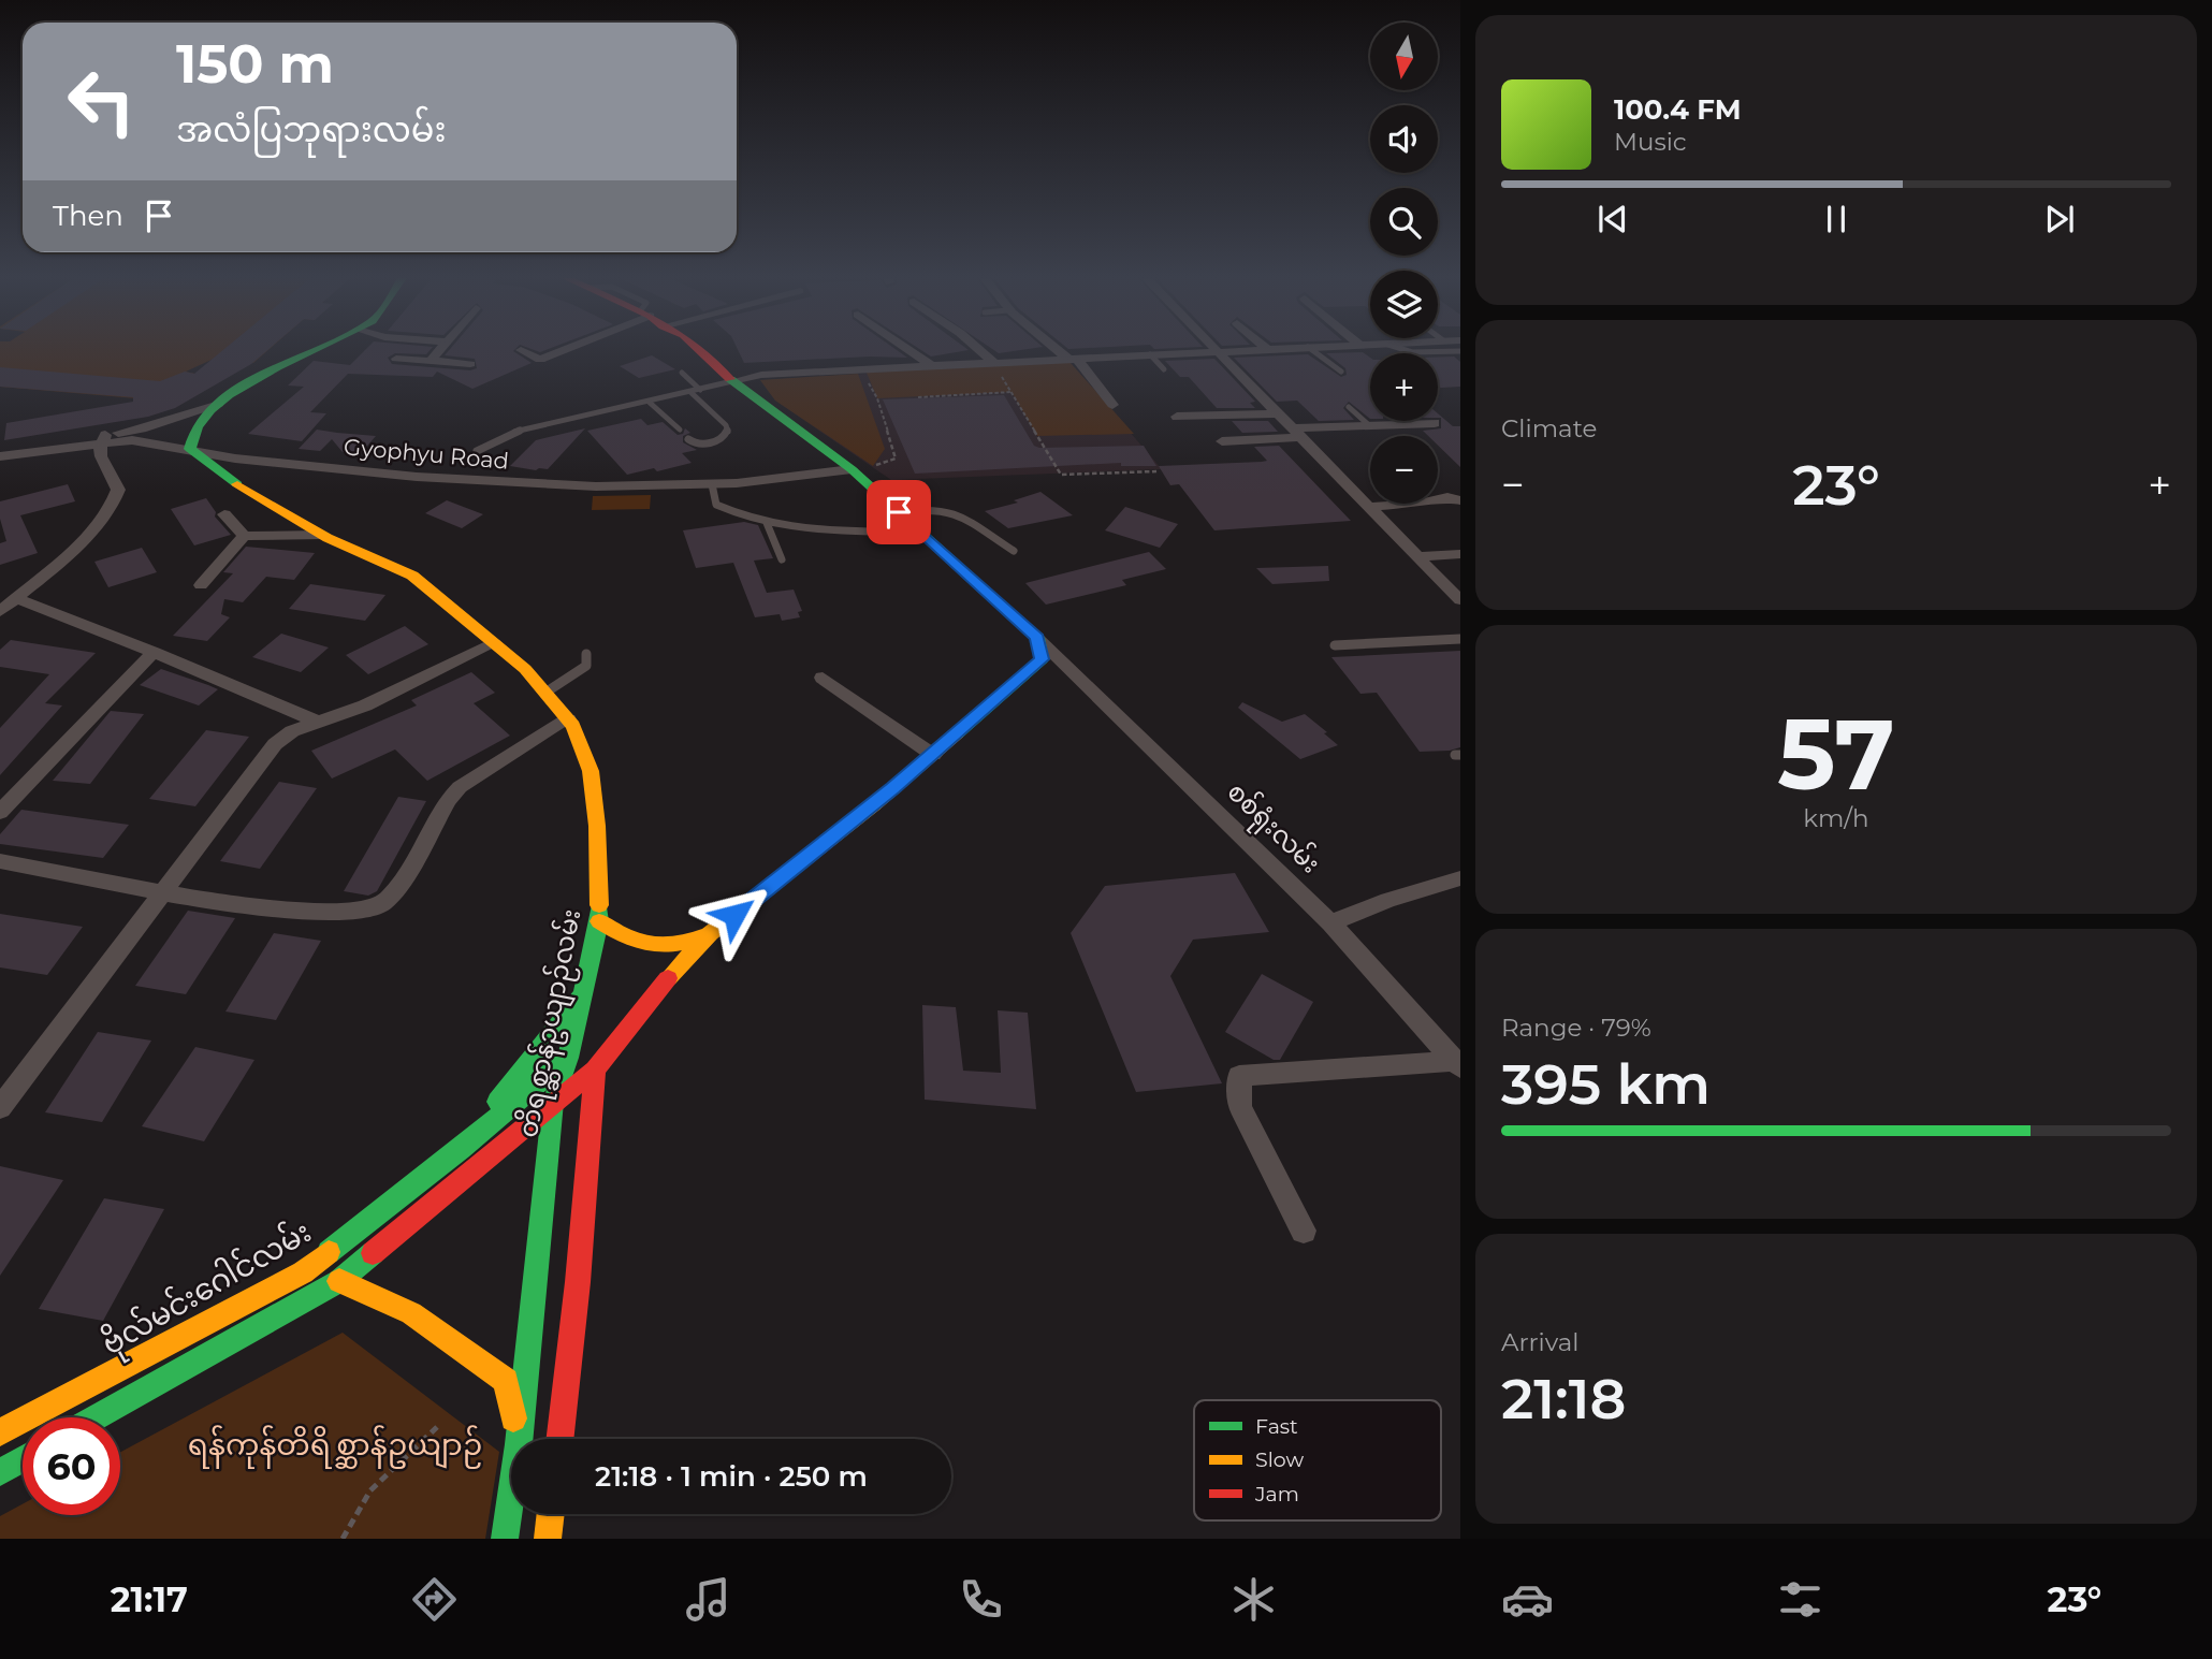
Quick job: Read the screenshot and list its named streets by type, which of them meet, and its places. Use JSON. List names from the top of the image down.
{
  "streets": {
    "main road": ["တိရစ္ဆာန်ဥယျာဉ်လမ်း", "ဗိုလ်မင်းဂေါင်လမ်း"],
    "street": ["Gyophyu Road", "စစ်ရုံးလမ်း"]
  },
  "crossings": [
    ["Gyophyu Road", "တိရစ္ဆာန်ဥယျာဉ်လမ်း"],
    ["တိရစ္ဆာန်ဥယျာဉ်လမ်း", "ဗိုလ်မင်းဂေါင်လမ်း"]
  ],
  "parks": ["ရန်ကုန်တိရိစ္ဆာန်ဥယျာဉ်"],
  "legend": ["Fast", "Slow", "Jam"],
  "north": "bottom",
  "page": {
    "map_buttons": ["+", "−"],
    "turn": ["150 m", "အလံပြဘုရားလမ်း"],
    "song": ["100.4 FM", "Music"],
    "then": "Then",
    "tile": [
      "Climate",
      ["57", "km/h"],
      ["Range · 79%", "395 km"],
      ["Arrival", "21:18"]
    ],
    "heat": ["−", "23°", "+"],
    "limit": "60",
    "trip": "21:18 · 1 min · 250 m",
    "tabs": ["21:17", "23°"]
  }
}
